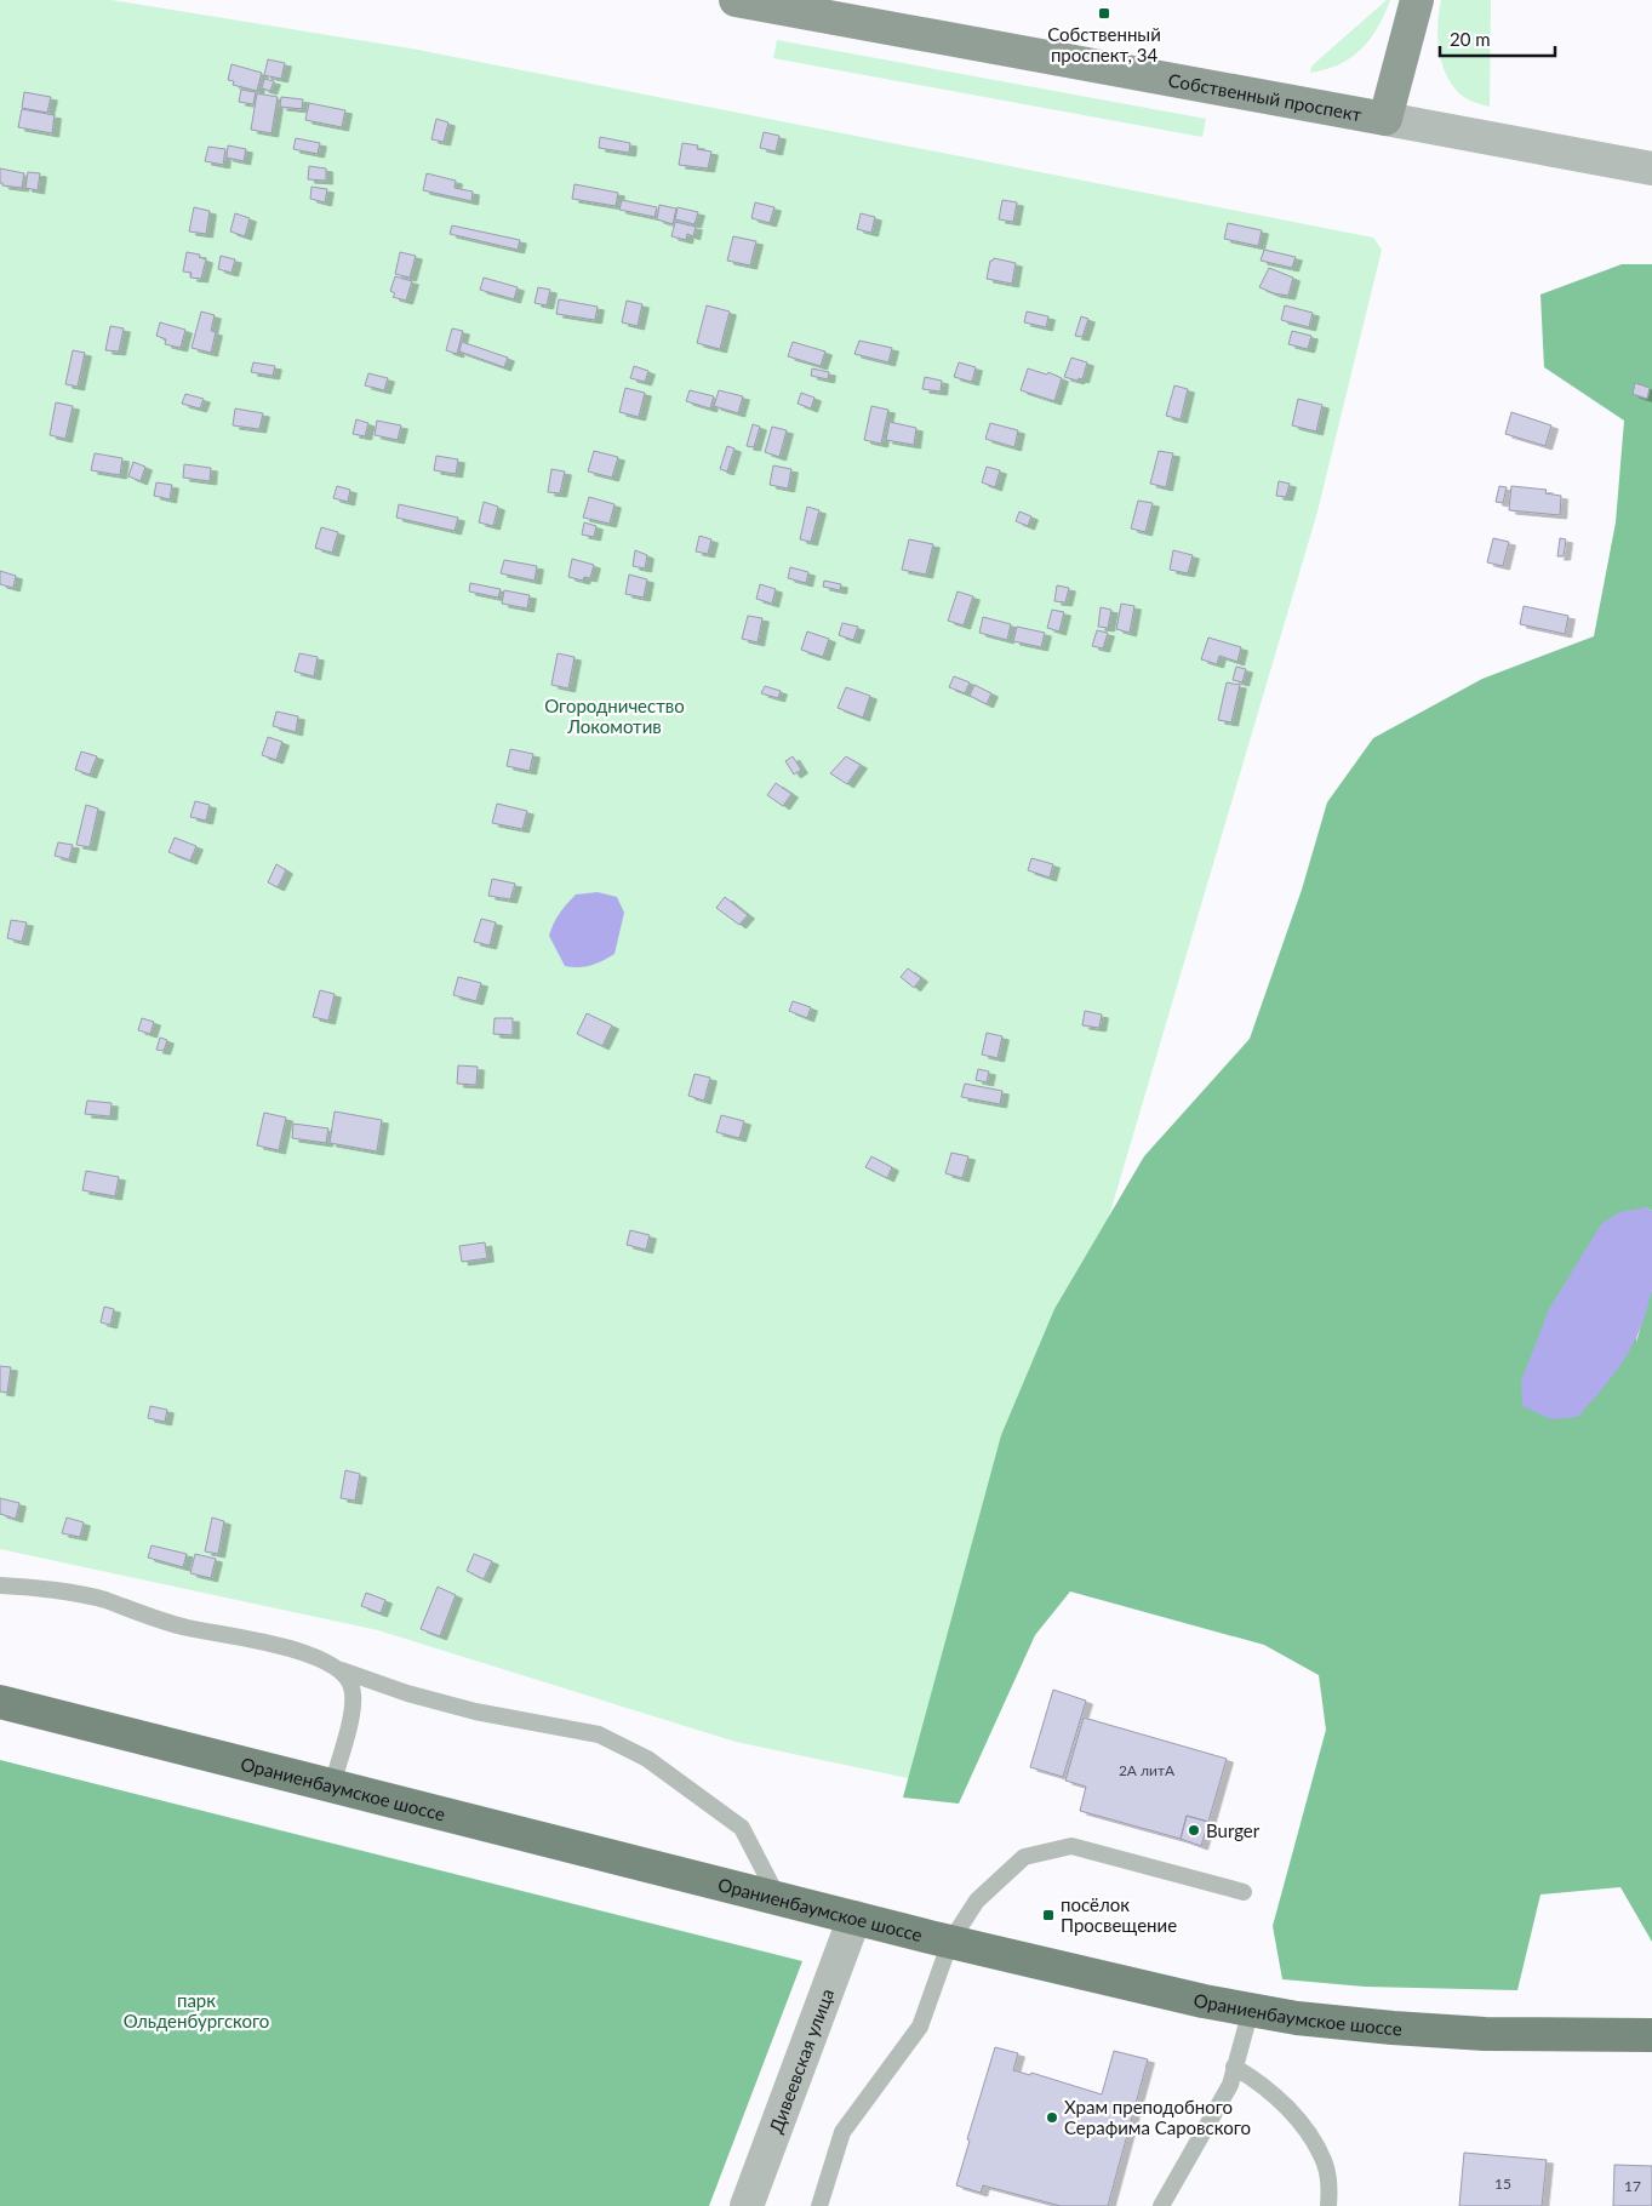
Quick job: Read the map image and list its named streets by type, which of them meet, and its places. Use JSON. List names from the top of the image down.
{
  "streets": {
    "main road": ["Ораниенбаумское шоссе"],
    "street": ["Собственный проспект", "Дивеевская улица"]
  },
  "crossings": [
    ["Ораниенбаумское шоссе", "Дивеевская улица"]
  ],
  "parks": ["Огородничество Локомотив", "парк Ольденбургского"],
  "places": {
    "transit": ["Собственный проспект, 34", "посёлок Просвещение"],
    "other": ["Burger", "Храм преподобного Серафима Саровского"]
  },
  "house_numbers": ["2А литА", "15", "17"],
  "scale_bar": "20 m"
}
